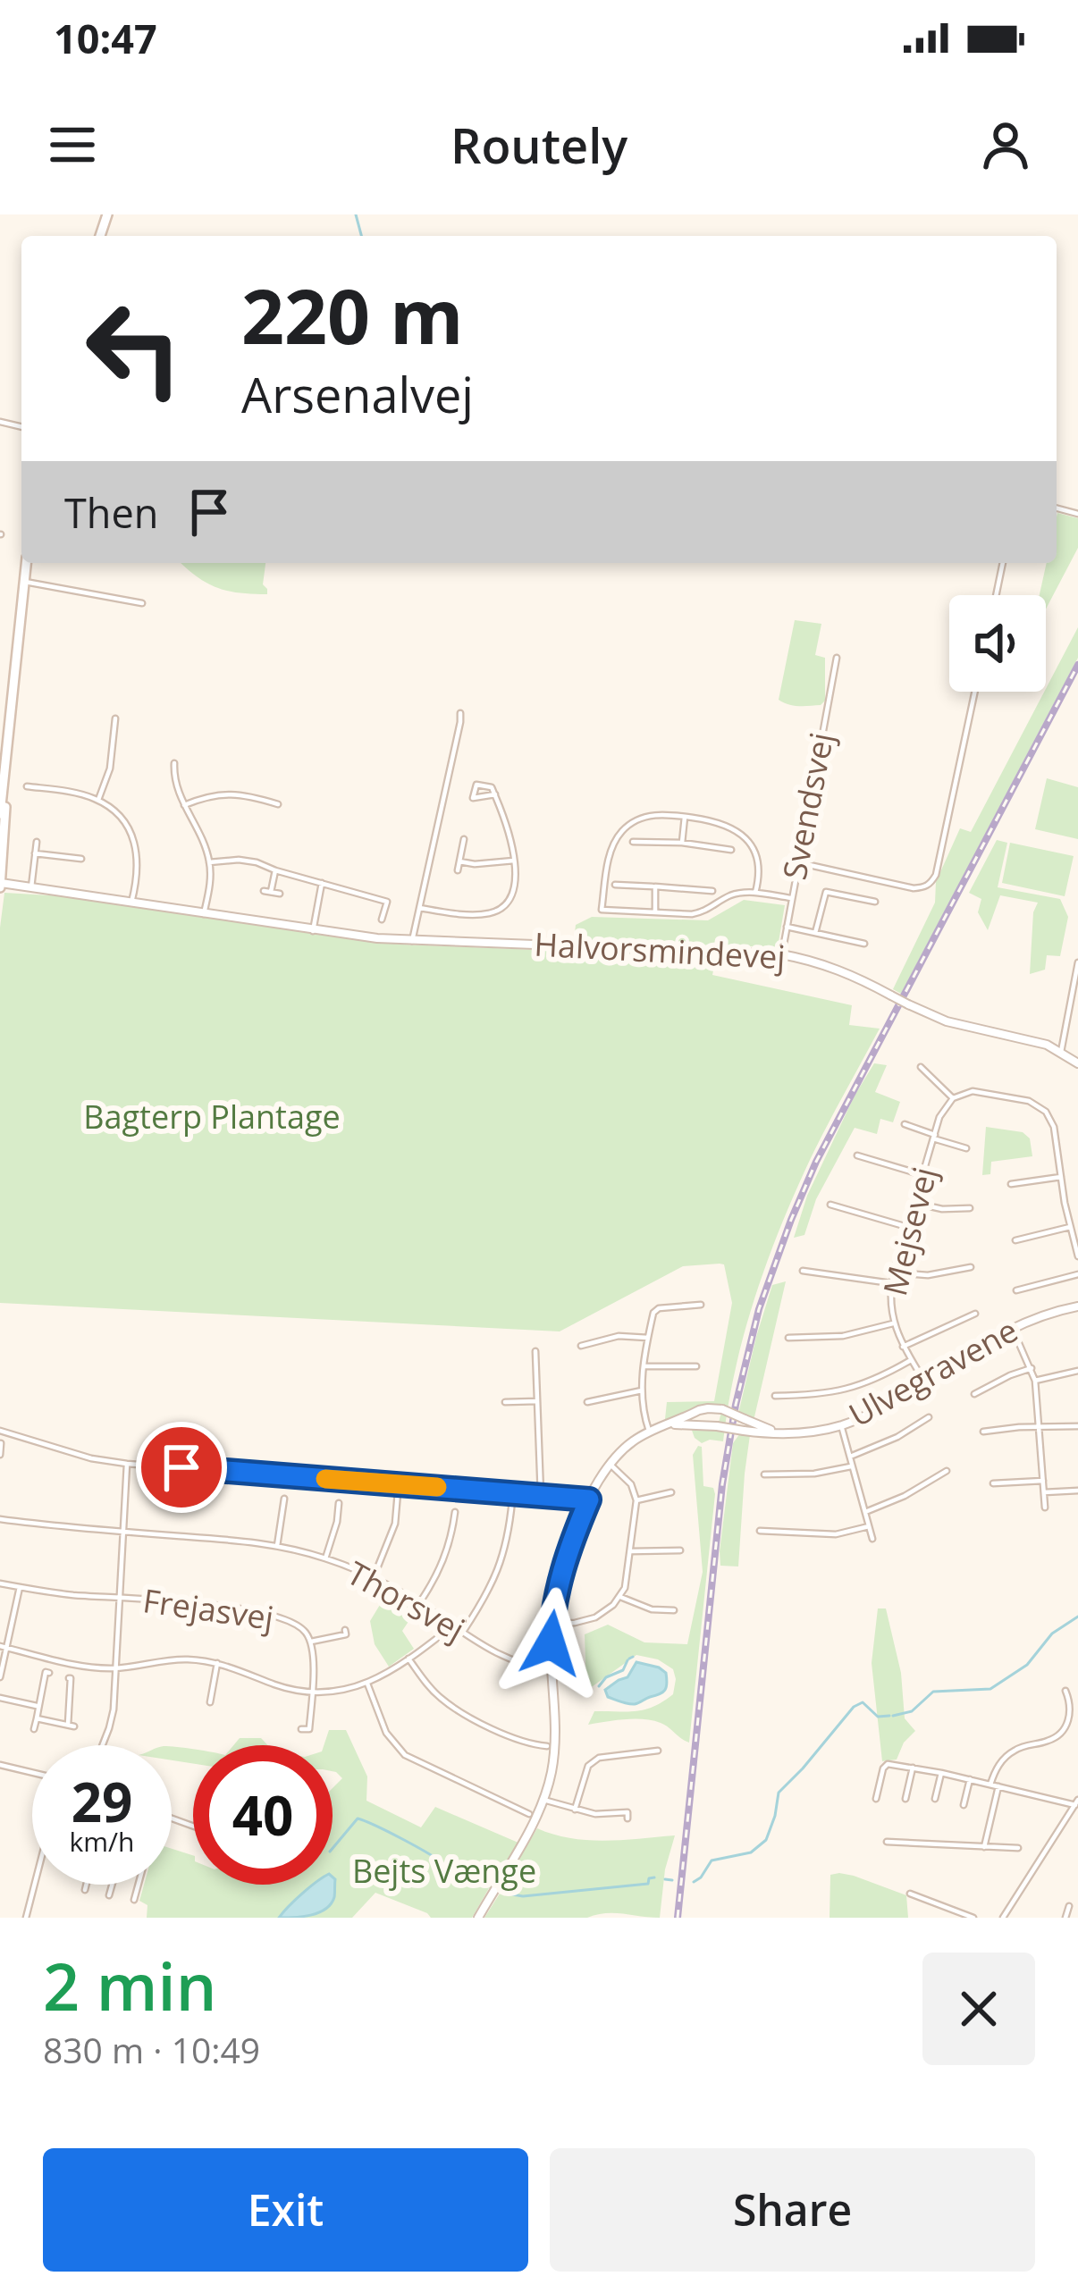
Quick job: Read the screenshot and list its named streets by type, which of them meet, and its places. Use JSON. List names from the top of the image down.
{
  "streets": {
    "street": [
      "Svendsvej",
      "Halvorsmindevej",
      "Mejsevej",
      "Ulvegravene",
      "Thorsvej",
      "Frejasvej"
    ]
  },
  "crossings": [
    ["Svendsvej", "Halvorsmindevej"],
    ["Mejsevej", "Ulvegravene"],
    ["Ulvegravene", "Thorsvej"]
  ],
  "parks": ["Bagterp Plantage", "Bejts Vænge"],
  "page": {
    "status": "10:47",
    "header": "Routely",
    "turn": ["220 m", "Arsenalvej"],
    "then": "Then",
    "speed": "29 km/h",
    "limit": "40",
    "heading": ["2 min", "830 m · 10:49"],
    "buttons": ["Exit", "Share"]
  }
}
